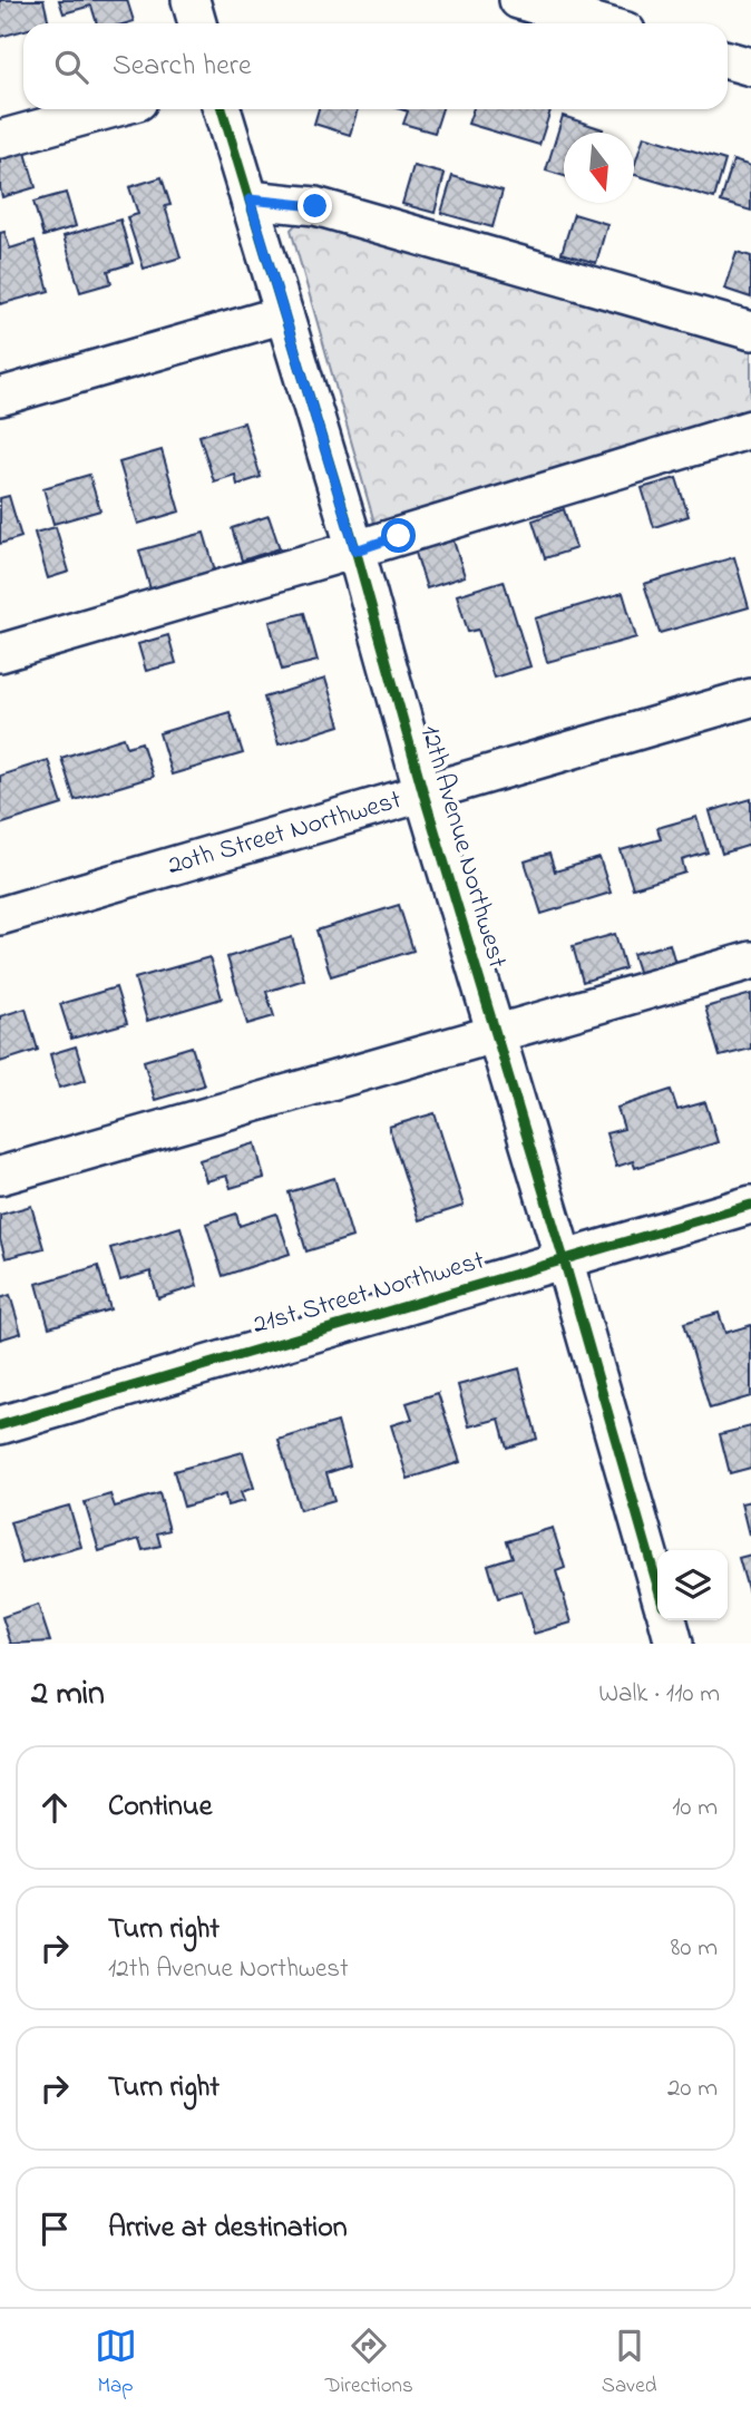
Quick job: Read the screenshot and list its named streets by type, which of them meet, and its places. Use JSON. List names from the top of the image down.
{
  "streets": {
    "street": ["20th Street Northwest", "12th Avenue Northwest", "21st Street Northwest"]
  },
  "crossings": [
    ["20th Street Northwest", "12th Avenue Northwest"],
    ["12th Avenue Northwest", "21st Street Northwest"]
  ],
  "north": "bottom",
  "page": {
    "search": "Search here",
    "heading": ["2 min", "Walk · 110 m"],
    "list": [
      ["Continue", "10 m"],
      ["Turn right", "12th Avenue Northwest", "80 m"],
      ["Turn right", "20 m"],
      "Arrive at destination"
    ],
    "nav": ["Map", "Directions", "Saved"]
  }
}
